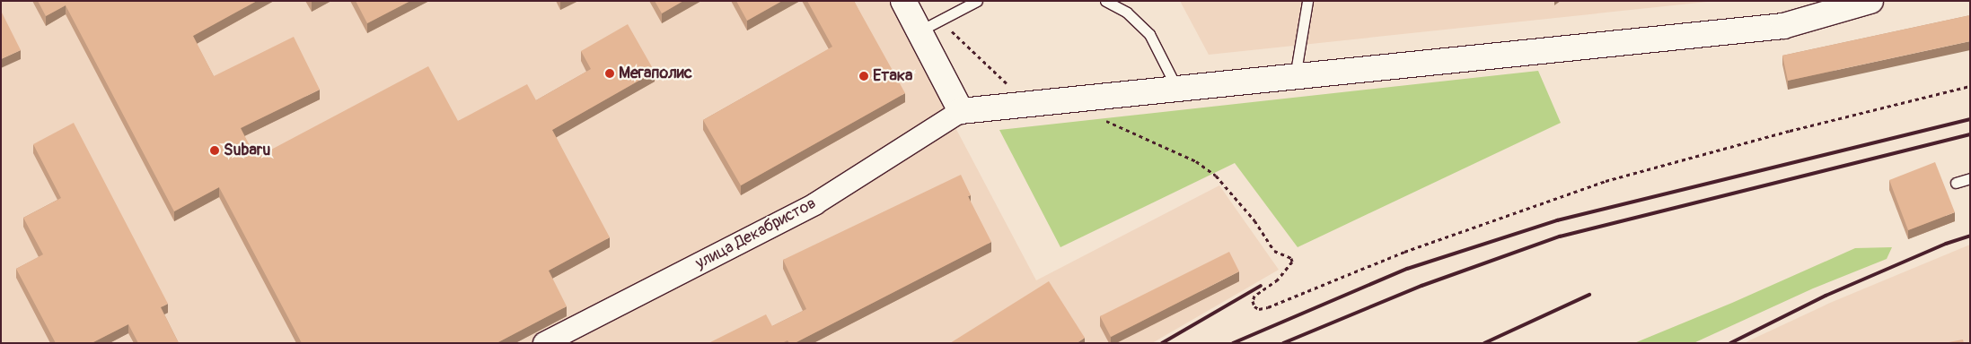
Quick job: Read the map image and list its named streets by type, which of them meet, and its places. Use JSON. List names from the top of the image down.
{
  "streets": {
    "street": ["улица Декабристов"]
  },
  "places": ["Мегаполис", "Етака", "Subaru"]
}
